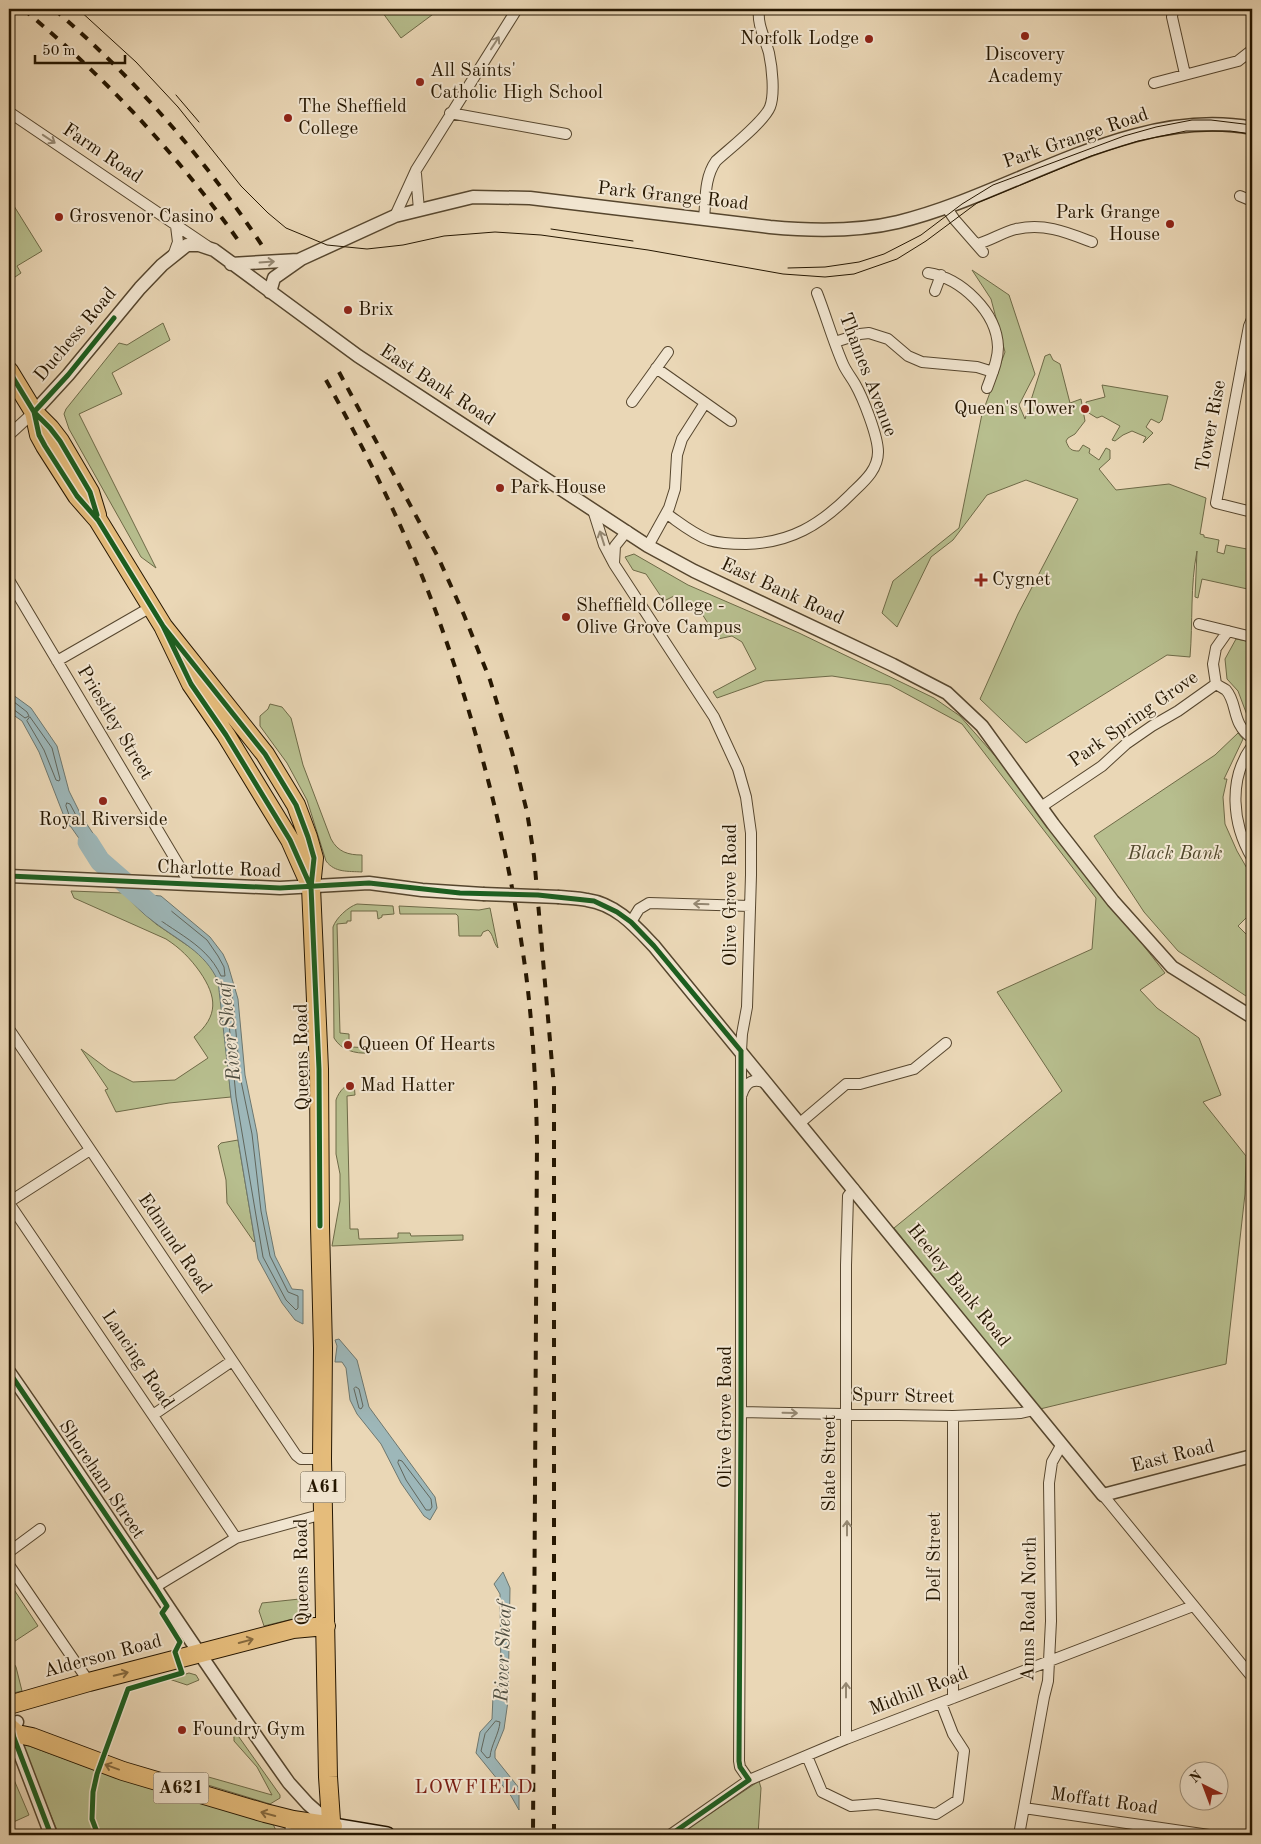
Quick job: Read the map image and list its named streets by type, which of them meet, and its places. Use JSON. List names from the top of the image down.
{
  "streets": {
    "highway": [
      "Queens Road",
      "A61",
      "Alderson Road",
      "A621"
    ],
    "street": [
      "Park Grange Road",
      "Farm Road",
      "Duchess Road",
      "Thames Avenue",
      "East Bank Road",
      "Tower Rise",
      "Park Spring Grove",
      "Priestley Street",
      "Charlotte Road",
      "Olive Grove Road",
      "Edmund Road",
      "Heeley Bank Road",
      "Lancing Road",
      "Spurr Street",
      "East Road",
      "Slate Street",
      "Shoreham Street",
      "Delf Street",
      "Anns Road North",
      "Midhill Road",
      "Moffatt Road"
    ]
  },
  "crossings": [
    ["Farm Road", "East Bank Road"],
    ["Duchess Road", "East Bank Road"],
    ["Duchess Road", "Queens Road"],
    ["East Bank Road", "Park Spring Grove"],
    ["East Bank Road", "Olive Grove Road"],
    ["Priestley Street", "Charlotte Road"],
    ["Charlotte Road", "Queens Road"],
    ["Charlotte Road", "Heeley Bank Road"],
    ["Olive Grove Road", "Heeley Bank Road"],
    ["Olive Grove Road", "Spurr Street"],
    ["Olive Grove Road", "Midhill Road"],
    ["Queens Road", "Edmund Road"],
    ["Queens Road", "Shoreham Street"],
    ["Queens Road", "Alderson Road"],
    ["Queens Road", "A621"],
    ["Heeley Bank Road", "Spurr Street"],
    ["Heeley Bank Road", "East Road"],
    ["Heeley Bank Road", "Slate Street"],
    ["Heeley Bank Road", "Anns Road North"],
    ["Heeley Bank Road", "Midhill Road"],
    ["Spurr Street", "Slate Street"],
    ["Spurr Street", "Delf Street"],
    ["Slate Street", "Midhill Road"],
    ["Shoreham Street", "Alderson Road"],
    ["Shoreham Street", "A621"],
    ["Delf Street", "Midhill Road"],
    ["Anns Road North", "Midhill Road"],
    ["Anns Road North", "Moffatt Road"]
  ],
  "one_way": [
    "Farm Road",
    "Spurr Street",
    "Slate Street",
    "Alderson Road"
  ],
  "districts": ["LOWFIELD"],
  "water": ["River Sheaf"],
  "parks": ["Black Bank"],
  "places": {
    "other": [
      "Discovery Academy",
      "Norfolk Lodge",
      "All Saints' Catholic High School",
      "The Sheffield College",
      "Grosvenor Casino",
      "Park Grange House",
      "Brix",
      "Queen's Tower",
      "Park House",
      "Sheffield College - Olive Grove Campus",
      "Royal Riverside",
      "Queen Of Hearts",
      "Mad Hatter",
      "Foundry Gym"
    ],
    "health": ["Cygnet"]
  },
  "scale_bar": "50 m",
  "north": "top left"
}
